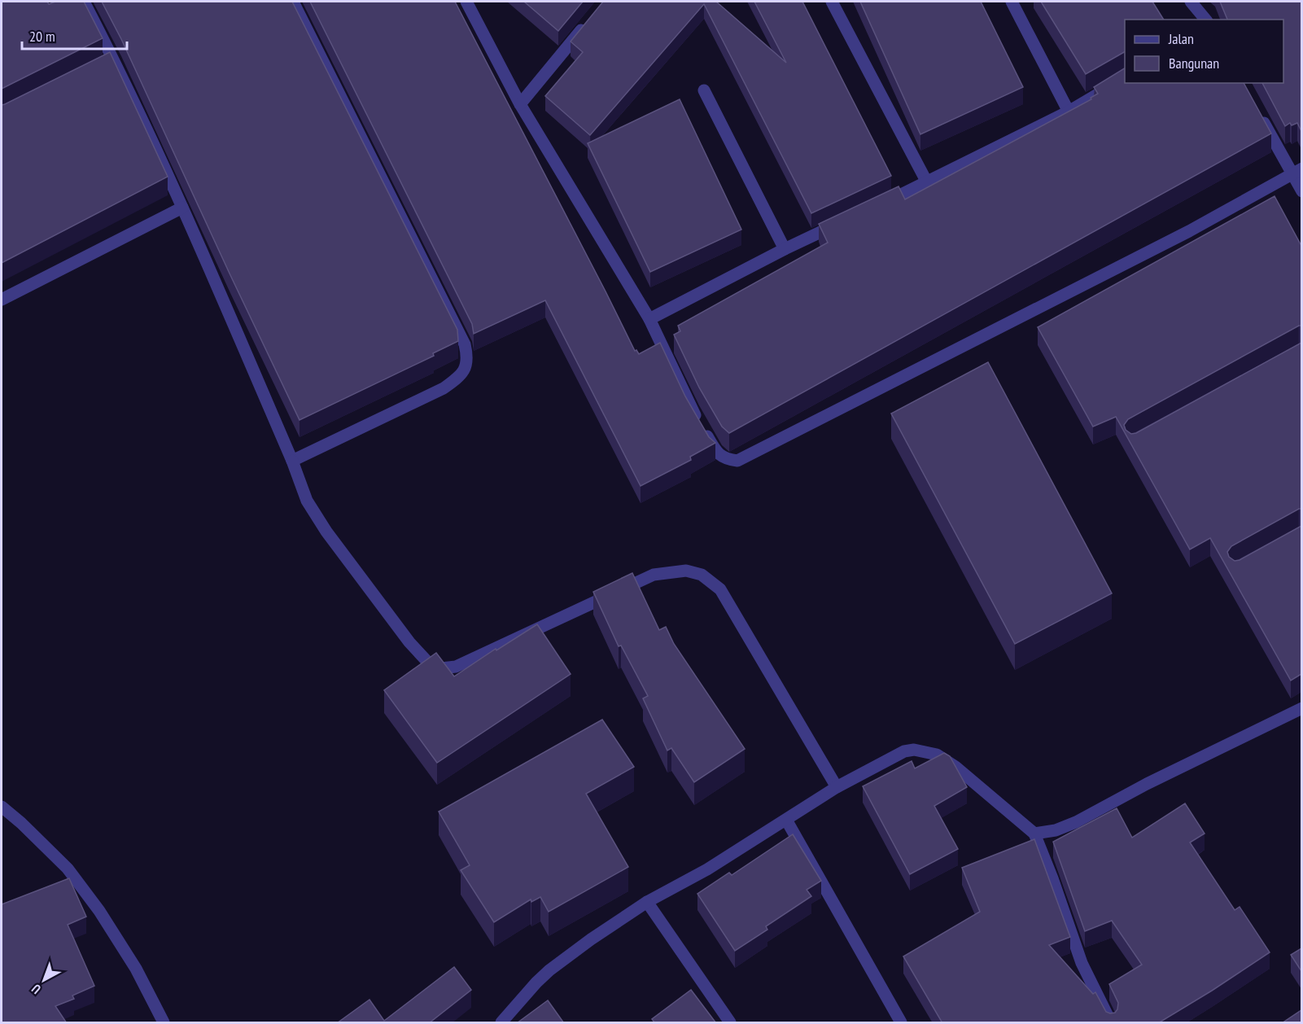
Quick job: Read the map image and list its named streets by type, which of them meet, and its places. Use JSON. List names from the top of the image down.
{
  "legend": ["Jalan", "Bangunan"],
  "scale_bar": "20 m",
  "north": "bottom left"
}
